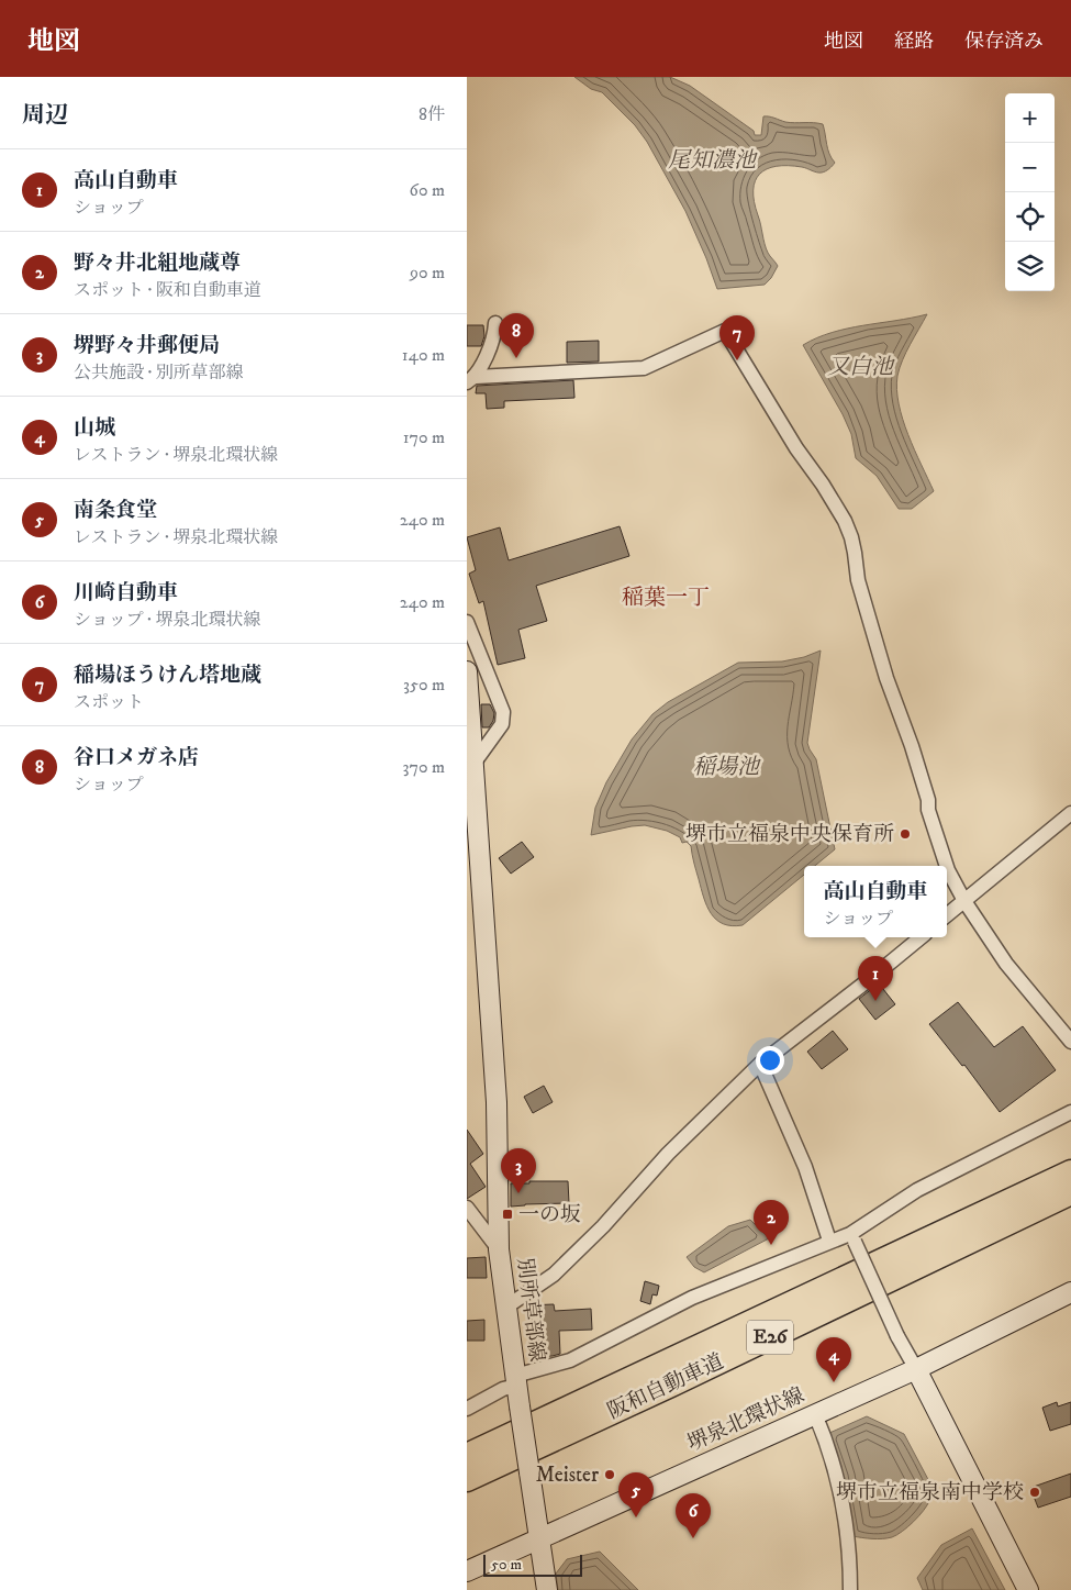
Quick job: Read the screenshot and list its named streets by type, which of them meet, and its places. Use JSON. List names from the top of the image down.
{
  "streets": {
    "highway": ["E26", "阪和自動車道"],
    "main road": ["別所草部線", "堺泉北環状線"]
  },
  "crossings": [
    ["別所草部線", "堺泉北環状線"]
  ],
  "districts": ["稲葉一丁"],
  "water": ["尾知濃池", "又白池", "稲場池"],
  "places": {
    "other": ["堺市立福泉中央保育所", "Meister", "堺市立福泉南中学校"],
    "transit": ["一の坂"]
  },
  "scale_bar": "50 m",
  "page": {
    "header": "地図",
    "nav": ["地図", "経路", "保存済み"],
    "heading": ["周辺", "8件"],
    "map_buttons": ["+", "−"],
    "list": [
      {
        "mark": "1",
        "name": "高山自動車",
        "note": "ショップ",
        "value": "60 m"
      },
      {
        "mark": "2",
        "name": "野々井北組地蔵尊",
        "note": "スポット · 阪和自動車道",
        "value": "90 m"
      },
      {
        "mark": "3",
        "name": "堺野々井郵便局",
        "note": "公共施設 · 別所草部線",
        "value": "140 m"
      },
      {
        "mark": "4",
        "name": "山城",
        "note": "レストラン · 堺泉北環状線",
        "value": "170 m"
      },
      {
        "mark": "5",
        "name": "南条食堂",
        "note": "レストラン · 堺泉北環状線",
        "value": "240 m"
      },
      {
        "mark": "6",
        "name": "川崎自動車",
        "note": "ショップ · 堺泉北環状線",
        "value": "240 m"
      },
      {
        "mark": "7",
        "name": "稲場ほうけん塔地蔵",
        "note": "スポット",
        "value": "350 m"
      },
      {
        "mark": "8",
        "name": "谷口メガネ店",
        "note": "ショップ",
        "value": "370 m"
      }
    ],
    "pins": [
      "8",
      "7",
      "1",
      "3",
      "2",
      "4",
      "5",
      "6"
    ],
    "popup": ["高山自動車", "ショップ"],
    "scale": "50 m"
  }
}
